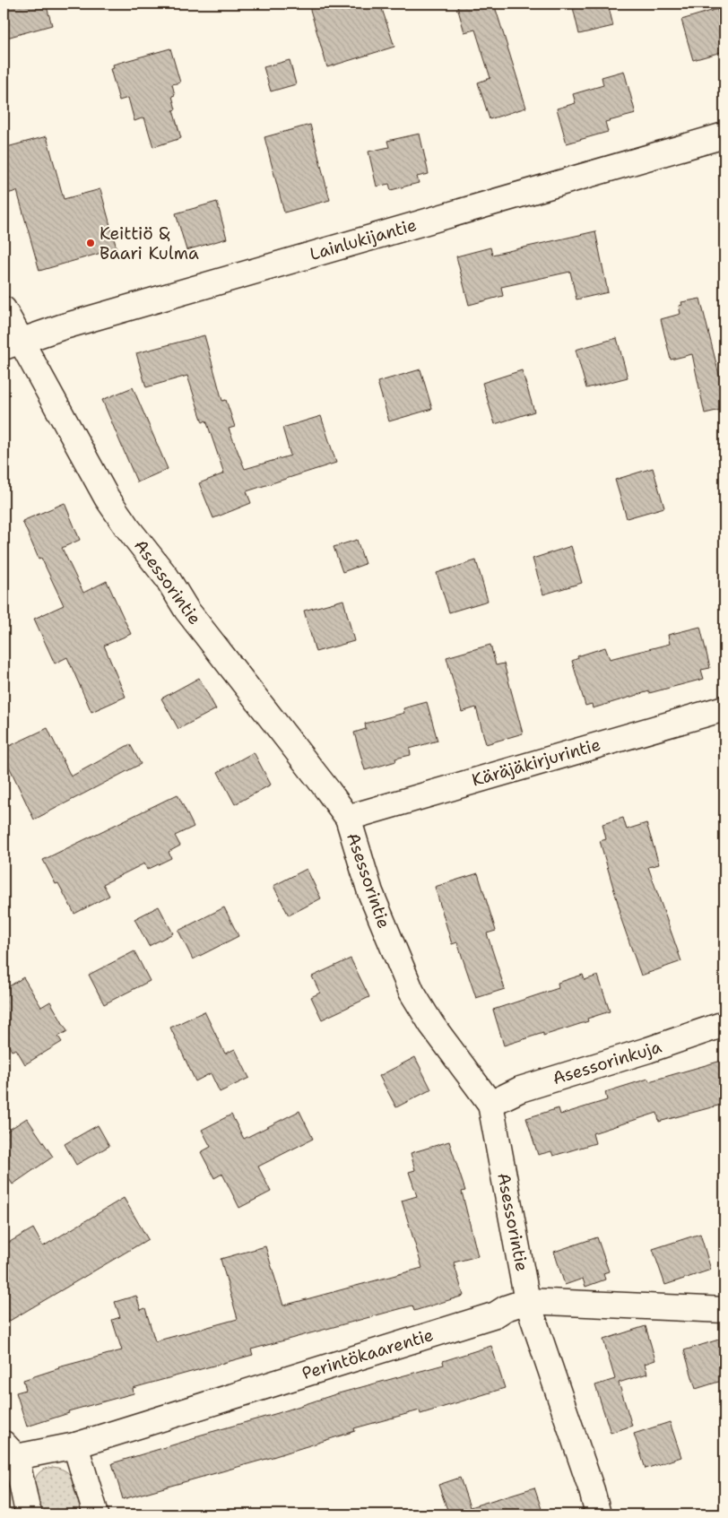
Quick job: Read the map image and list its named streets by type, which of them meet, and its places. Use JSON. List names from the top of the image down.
{
  "streets": {
    "street": [
      "Lainlukijantie",
      "Asessorintie",
      "Käräjäkirjurintie",
      "Asessorinkuja",
      "Perintökaarentie"
    ]
  },
  "crossings": [
    ["Lainlukijantie", "Asessorintie"],
    ["Asessorintie", "Käräjäkirjurintie"],
    ["Asessorintie", "Asessorinkuja"],
    ["Asessorintie", "Perintökaarentie"]
  ],
  "places": ["Keittiö & Baari Kulma"]
}
